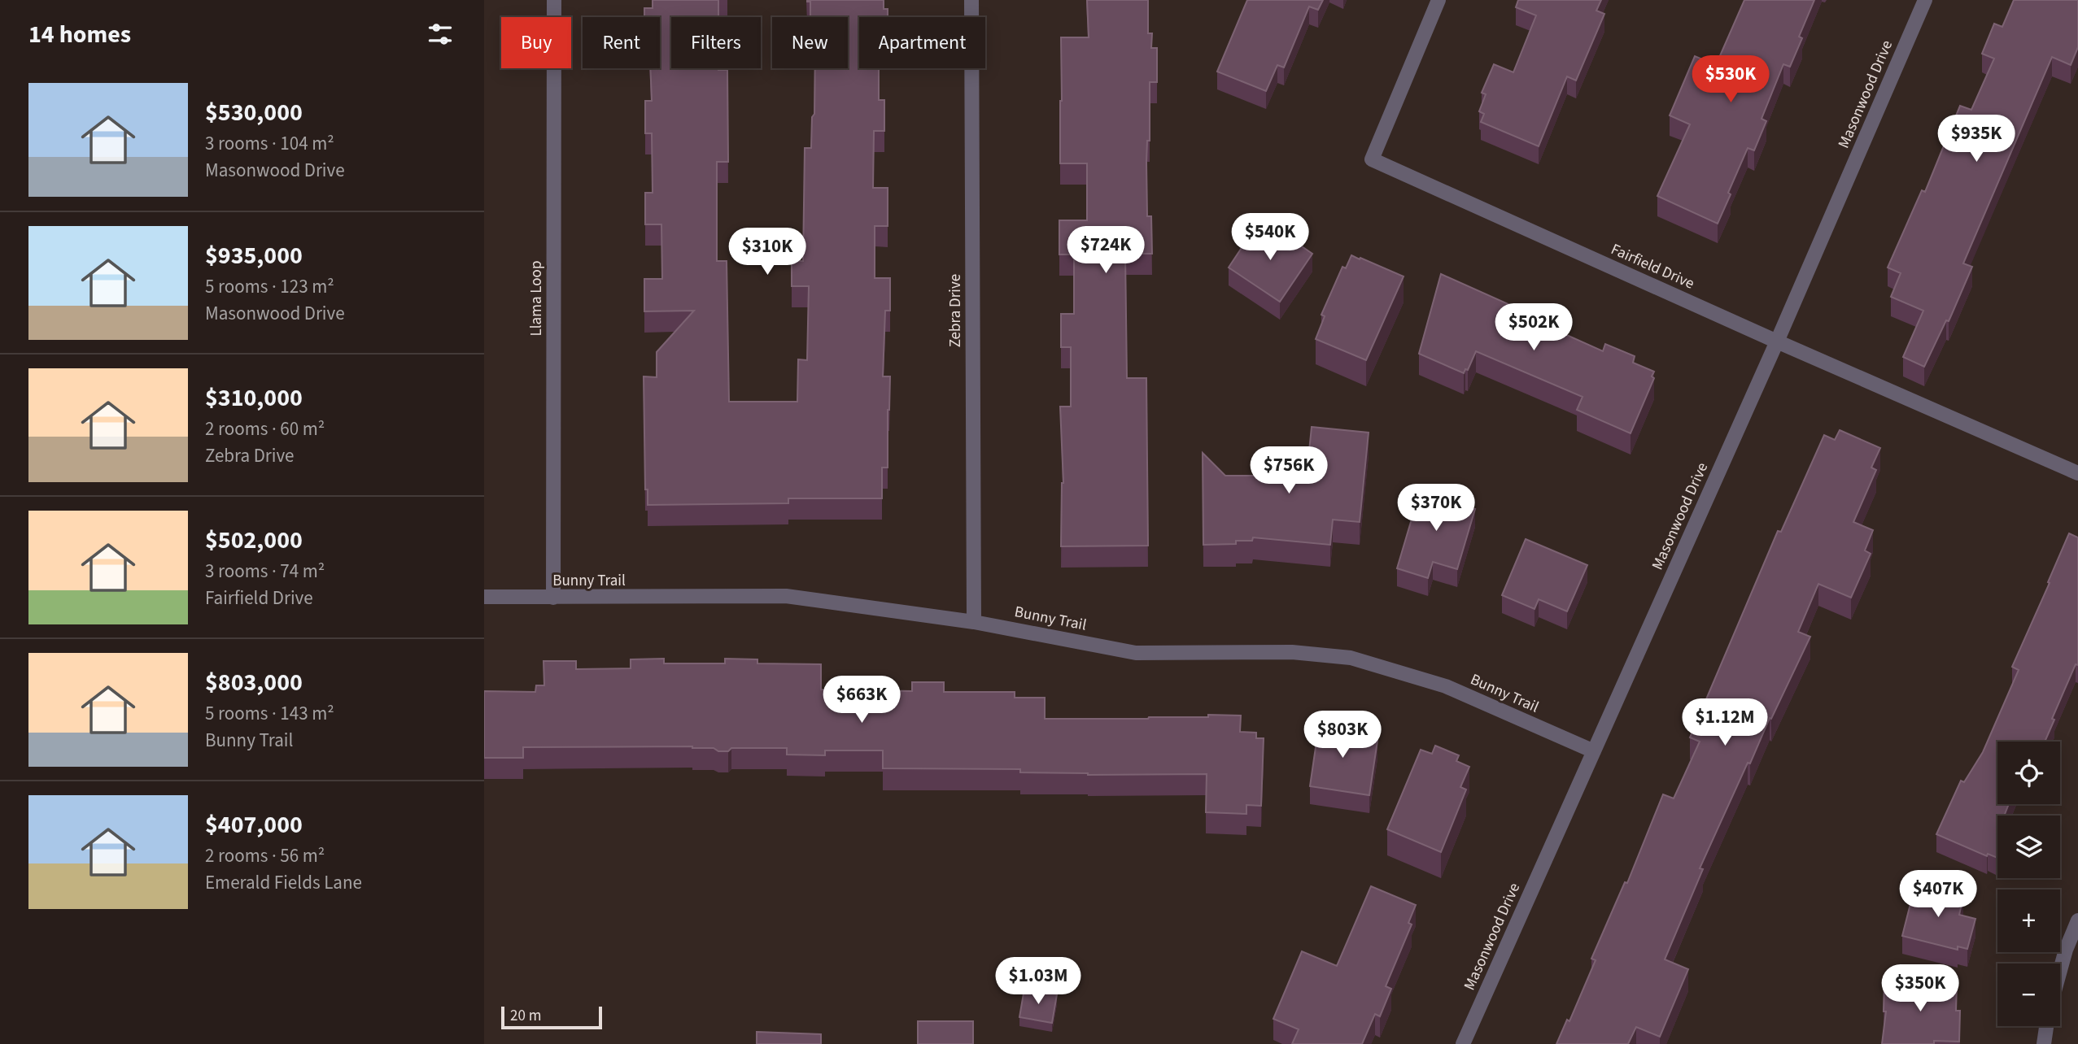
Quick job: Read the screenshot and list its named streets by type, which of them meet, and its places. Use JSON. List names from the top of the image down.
{
  "streets": {
    "street": [
      "Masonwood Drive",
      "Fairfield Drive",
      "Llama Loop",
      "Zebra Drive",
      "Bunny Trail"
    ]
  },
  "crossings": [
    ["Masonwood Drive", "Fairfield Drive"],
    ["Masonwood Drive", "Bunny Trail"],
    ["Llama Loop", "Bunny Trail"],
    ["Zebra Drive", "Bunny Trail"]
  ],
  "scale_bar": "20 m",
  "page": {
    "heading": "14 homes",
    "chip": [
      "Buy",
      "Rent",
      "Filters",
      "New",
      "Apartment"
    ],
    "price": [
      "$530K",
      "$935K",
      "$540K",
      "$724K",
      "$310K",
      "$502K",
      "$756K",
      "$370K",
      "$663K",
      "$1.12M",
      "$803K",
      "$407K",
      "$1.03M",
      "$350K"
    ],
    "list": [
      {
        "name": "$530,000",
        "note": "3 rooms · 104 m² · Masonwood Drive"
      },
      {
        "name": "$935,000",
        "note": "5 rooms · 123 m² · Masonwood Drive"
      },
      {
        "name": "$310,000",
        "note": "2 rooms · 60 m² · Zebra Drive"
      },
      {
        "name": "$502,000",
        "note": "3 rooms · 74 m² · Fairfield Drive"
      },
      {
        "name": "$803,000",
        "note": "5 rooms · 143 m² · Bunny Trail"
      },
      {
        "name": "$407,000",
        "note": "2 rooms · 56 m² · Emerald Fields Lane"
      }
    ],
    "map_buttons": ["+", "−"],
    "scale": "20 m"
  }
}
